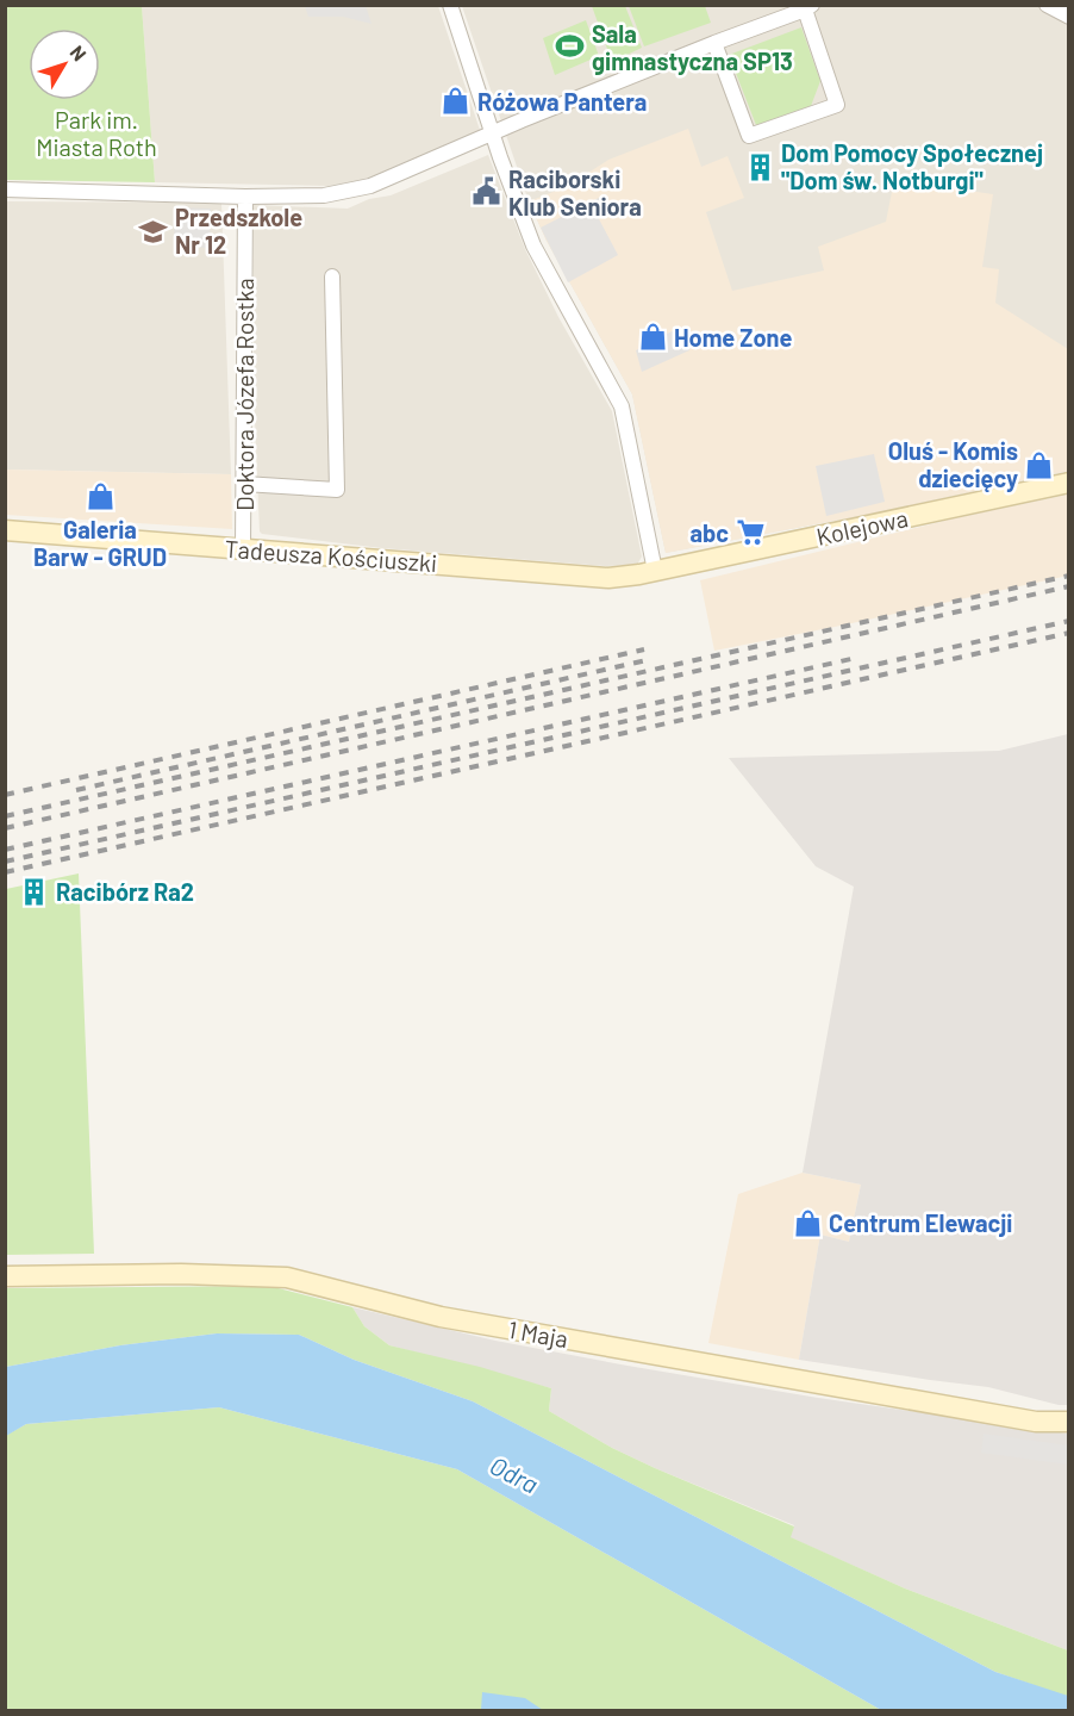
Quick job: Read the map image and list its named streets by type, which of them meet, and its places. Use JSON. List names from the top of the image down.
{
  "streets": {
    "main road": ["Kolejowa", "Tadeusza Kościuszki", "1 Maja"],
    "street": ["Doktora Józefa Rostka"]
  },
  "crossings": [
    ["Doktora Józefa Rostka", "Tadeusza Kościuszki"],
    ["Kolejowa", "Tadeusza Kościuszki"]
  ],
  "water": ["Odra"],
  "parks": ["Park im. Miasta Roth"],
  "places": {
    "sports": ["Sala gimnastyczna SP13"],
    "shop": [
      "Różowa Pantera",
      "Home Zone",
      "Oluś - Komis dziecięcy",
      "Galeria Barw - GRUD",
      "Centrum Elewacji"
    ],
    "building": ["Dom Pomocy Społecznej \"Dom św. Notburgi\"", "Racibórz Ra2"],
    "public building": ["Raciborski Klub Seniora"],
    "school or university": ["Przedszkole Nr 12"],
    "supermarket": ["abc"]
  },
  "north": "top right"
}
